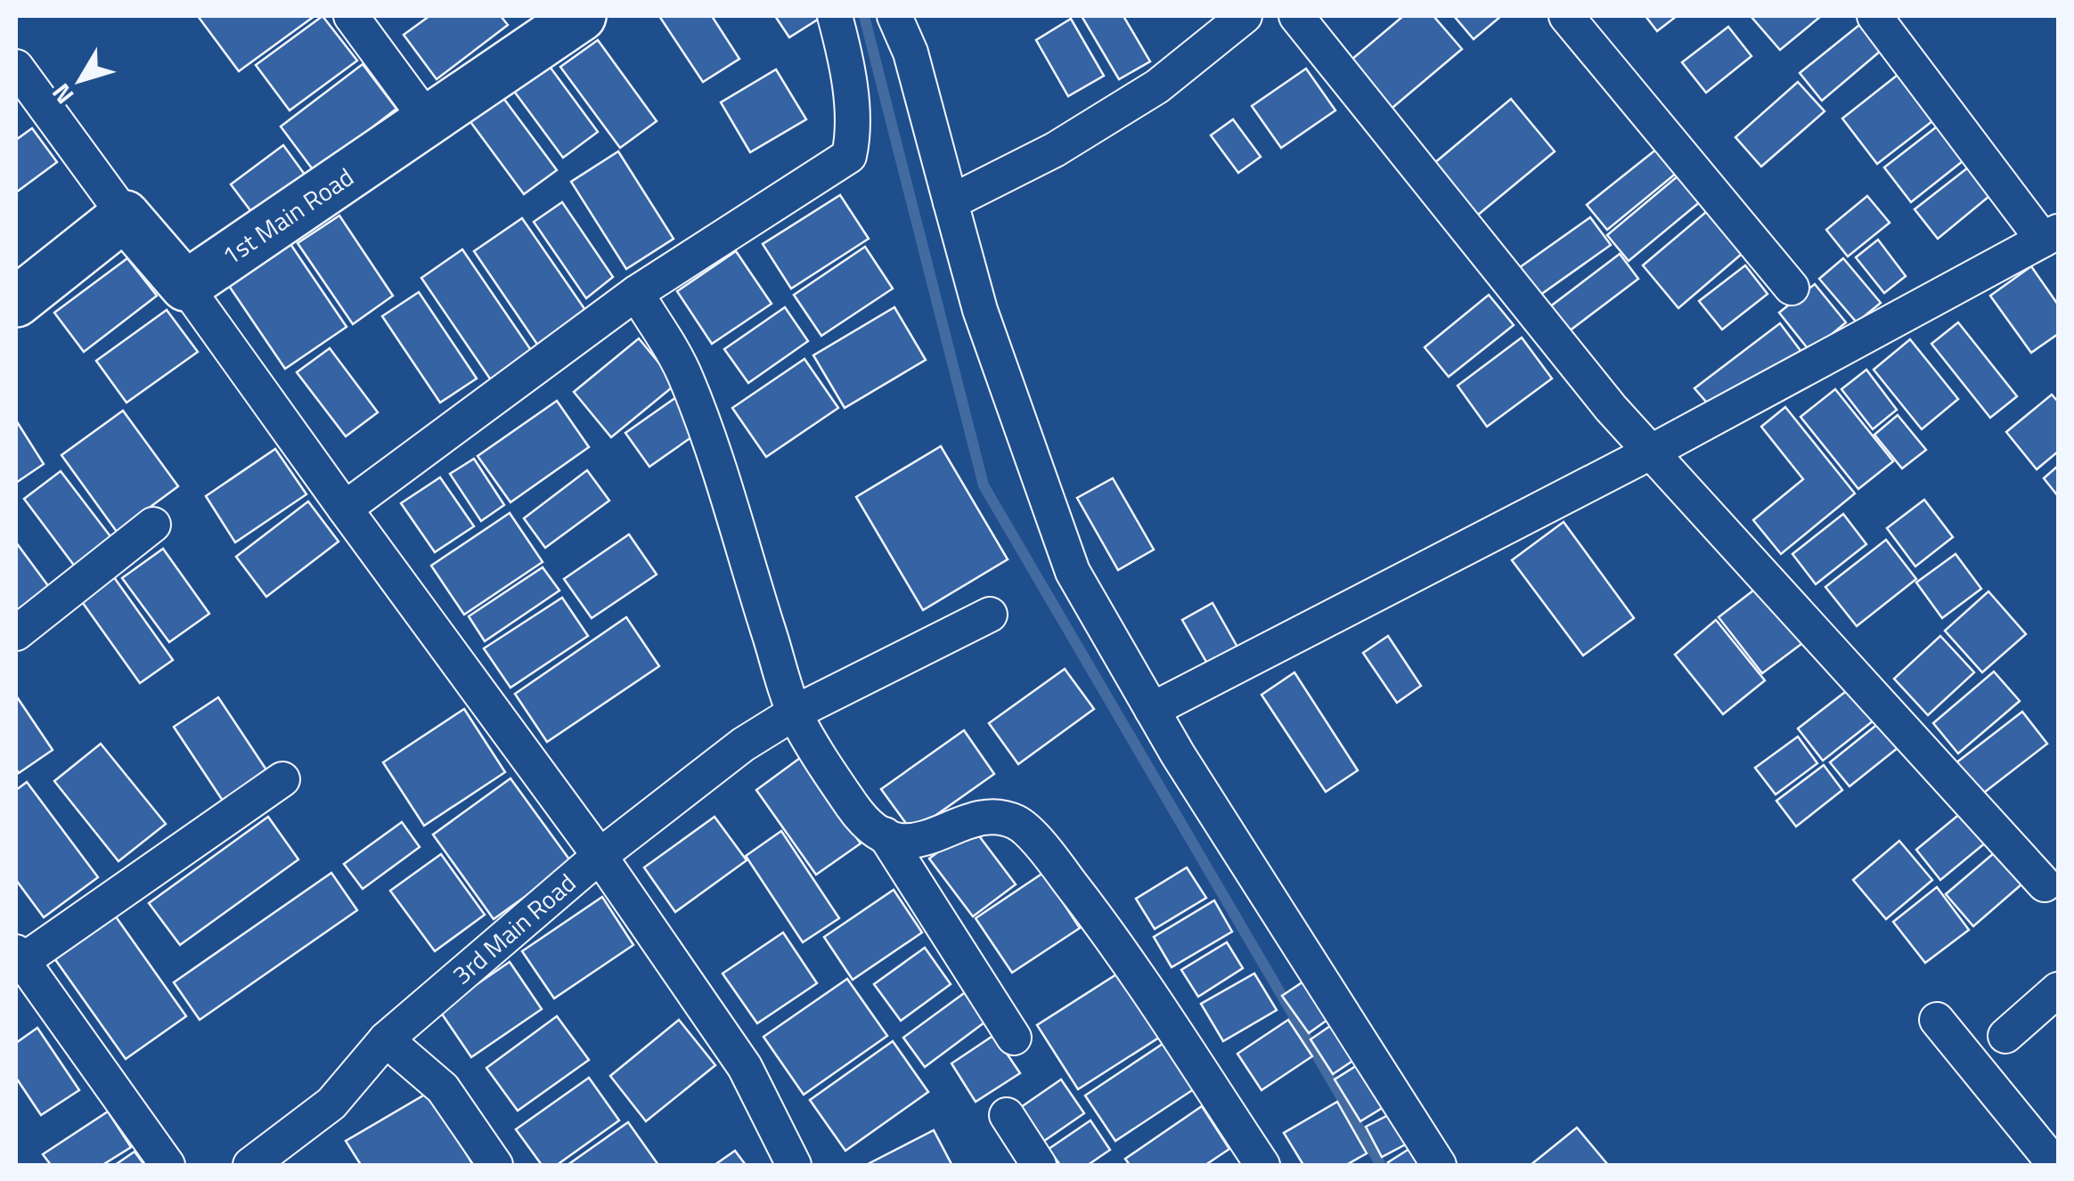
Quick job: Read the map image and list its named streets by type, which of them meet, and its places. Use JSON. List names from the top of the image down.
{
  "streets": {
    "main road": ["1st Main Road"],
    "street": ["3rd Main Road"]
  },
  "north": "bottom left"
}
